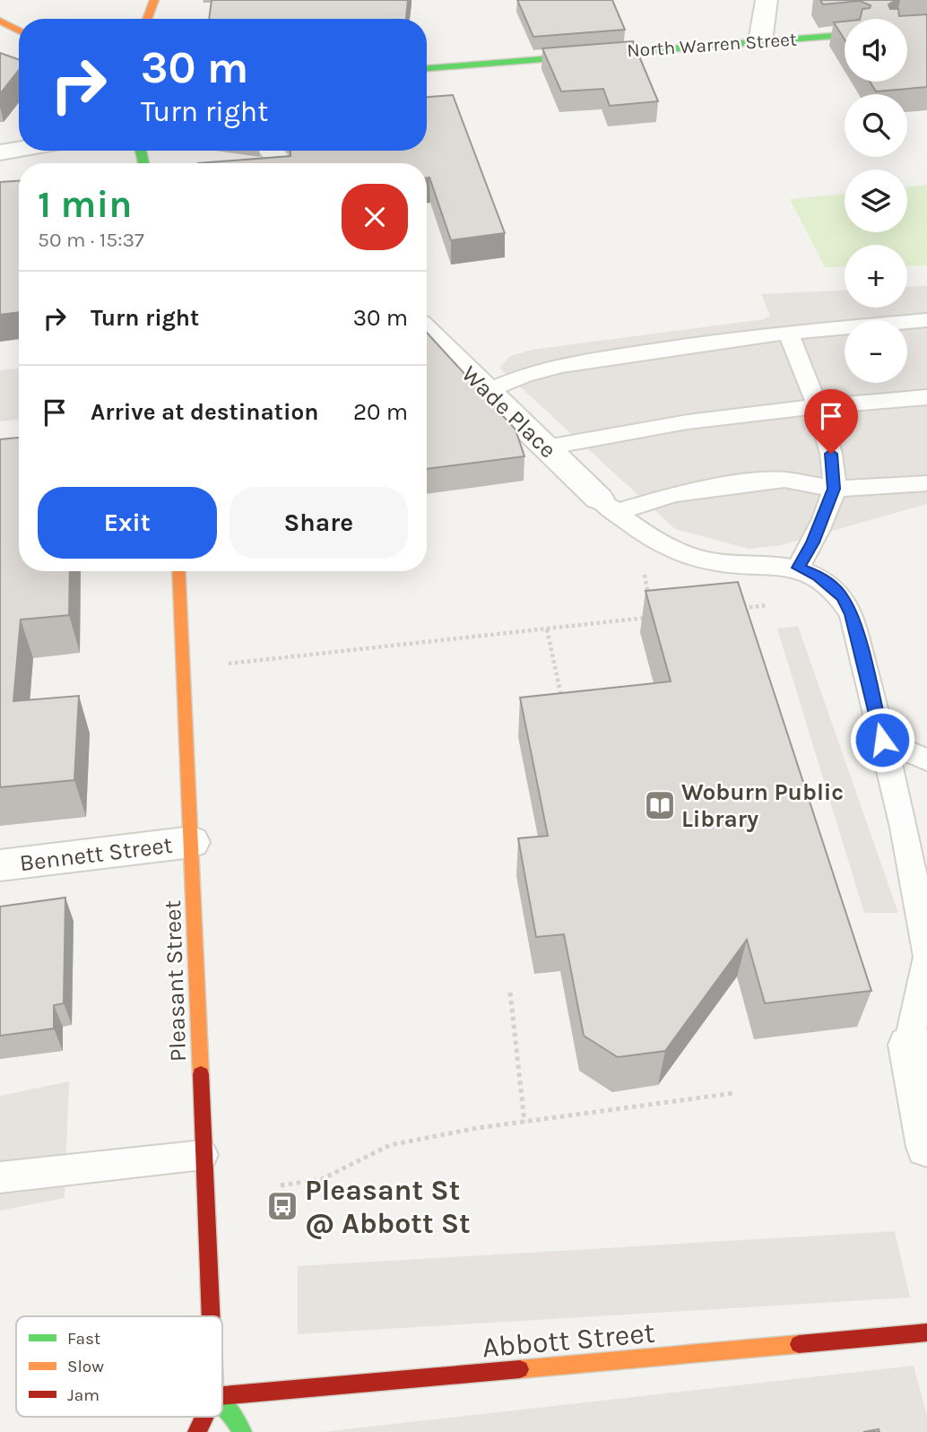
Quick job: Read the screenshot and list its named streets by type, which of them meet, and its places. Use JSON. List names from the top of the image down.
{
  "streets": {
    "street": [
      "North Warren Street",
      "Wade Place",
      "Bennett Street",
      "Pleasant Street",
      "Abbott Street"
    ]
  },
  "crossings": [
    ["Bennett Street", "Pleasant Street"]
  ],
  "places": {
    "library": ["Woburn Public Library"],
    "bus stop": ["Pleasant St @ Abbott St"]
  },
  "legend": ["Fast", "Slow", "Jam"],
  "page": {
    "map_buttons": ["+", "−"],
    "turn": ["30 m", "Turn right"],
    "heading": ["1 min", "50 m · 15:37"],
    "list": [
      {
        "name": "Turn right",
        "value": "30 m"
      },
      {
        "name": "Arrive at destination",
        "value": "20 m"
      }
    ],
    "buttons": ["Exit", "Share"]
  }
}
